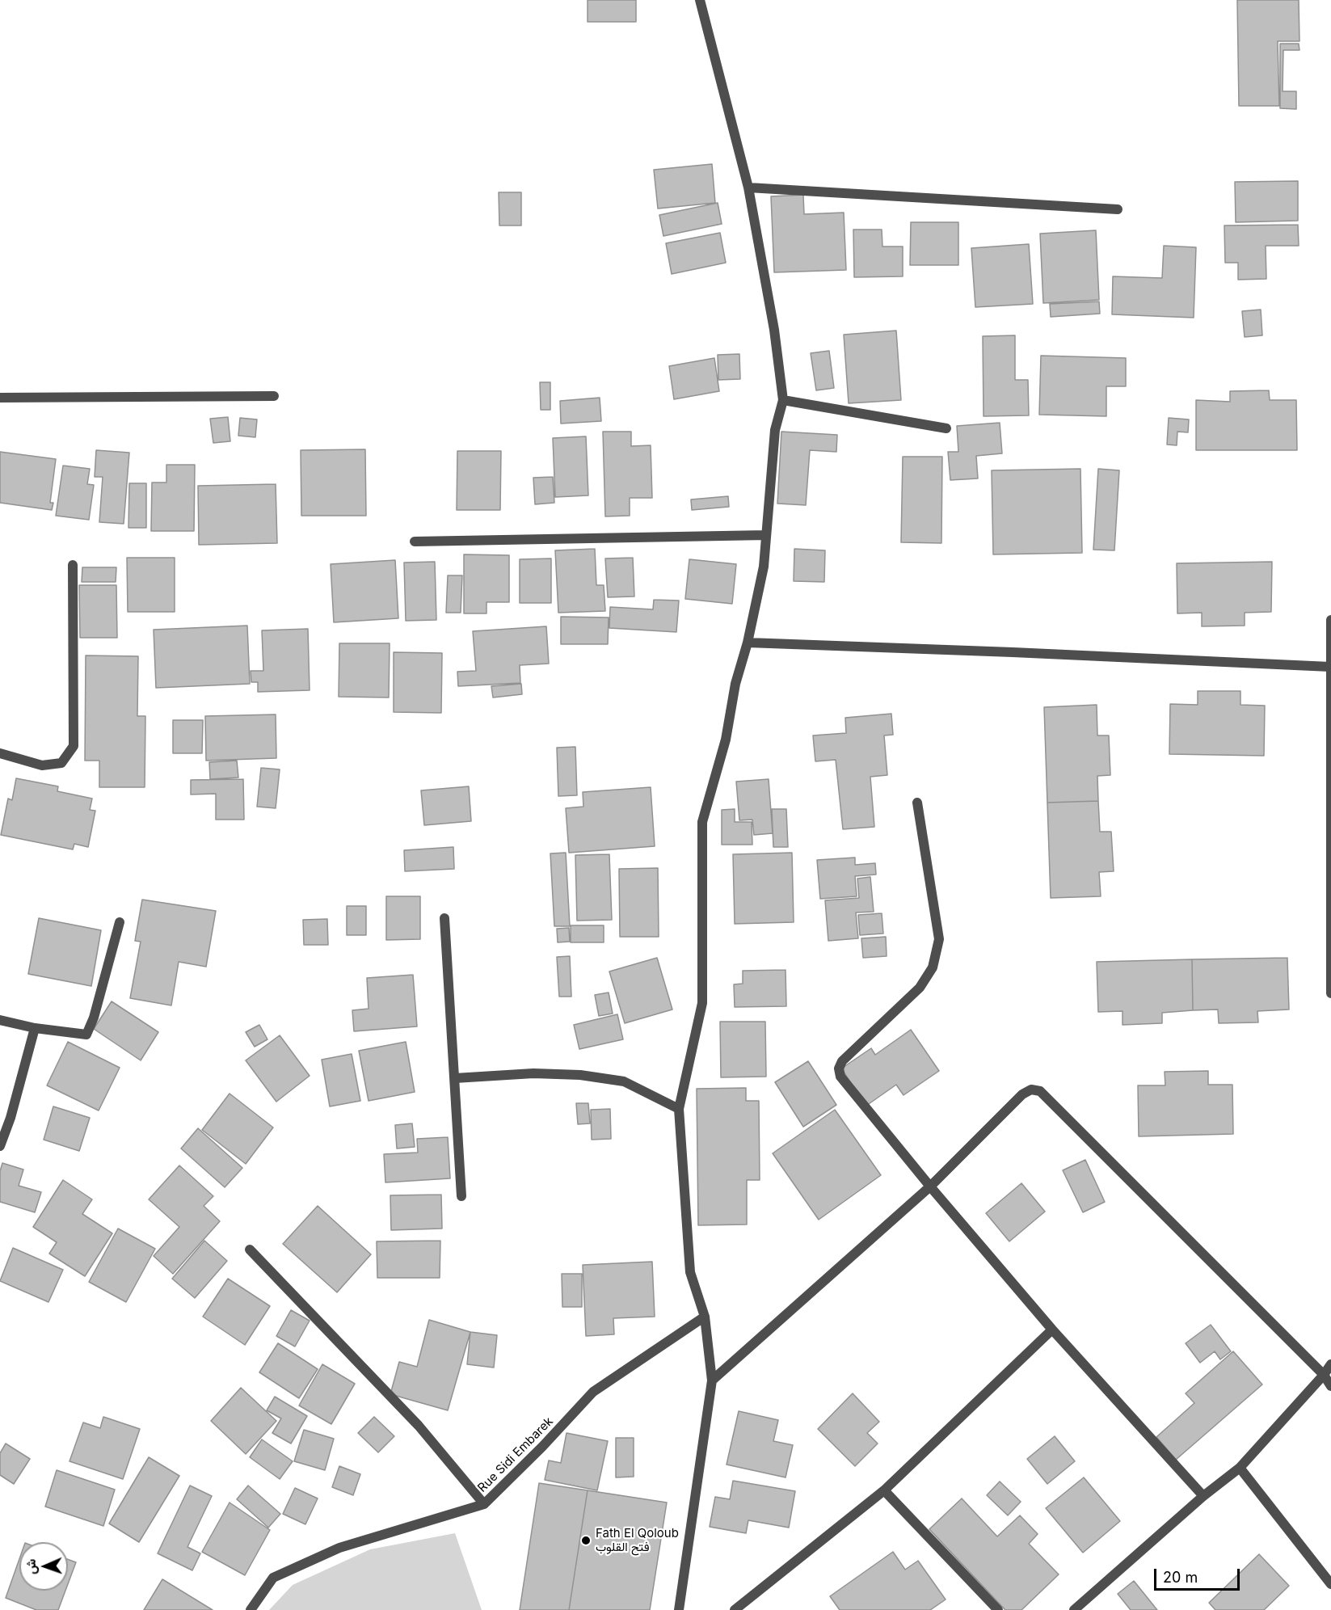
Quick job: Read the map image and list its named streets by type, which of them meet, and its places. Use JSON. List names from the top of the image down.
{
  "streets": {
    "street": ["Rue Sidi Embarek"]
  },
  "places": ["Fath El Qoloub فتح القلوب"],
  "scale_bar": "20 m",
  "north": "left"
}
